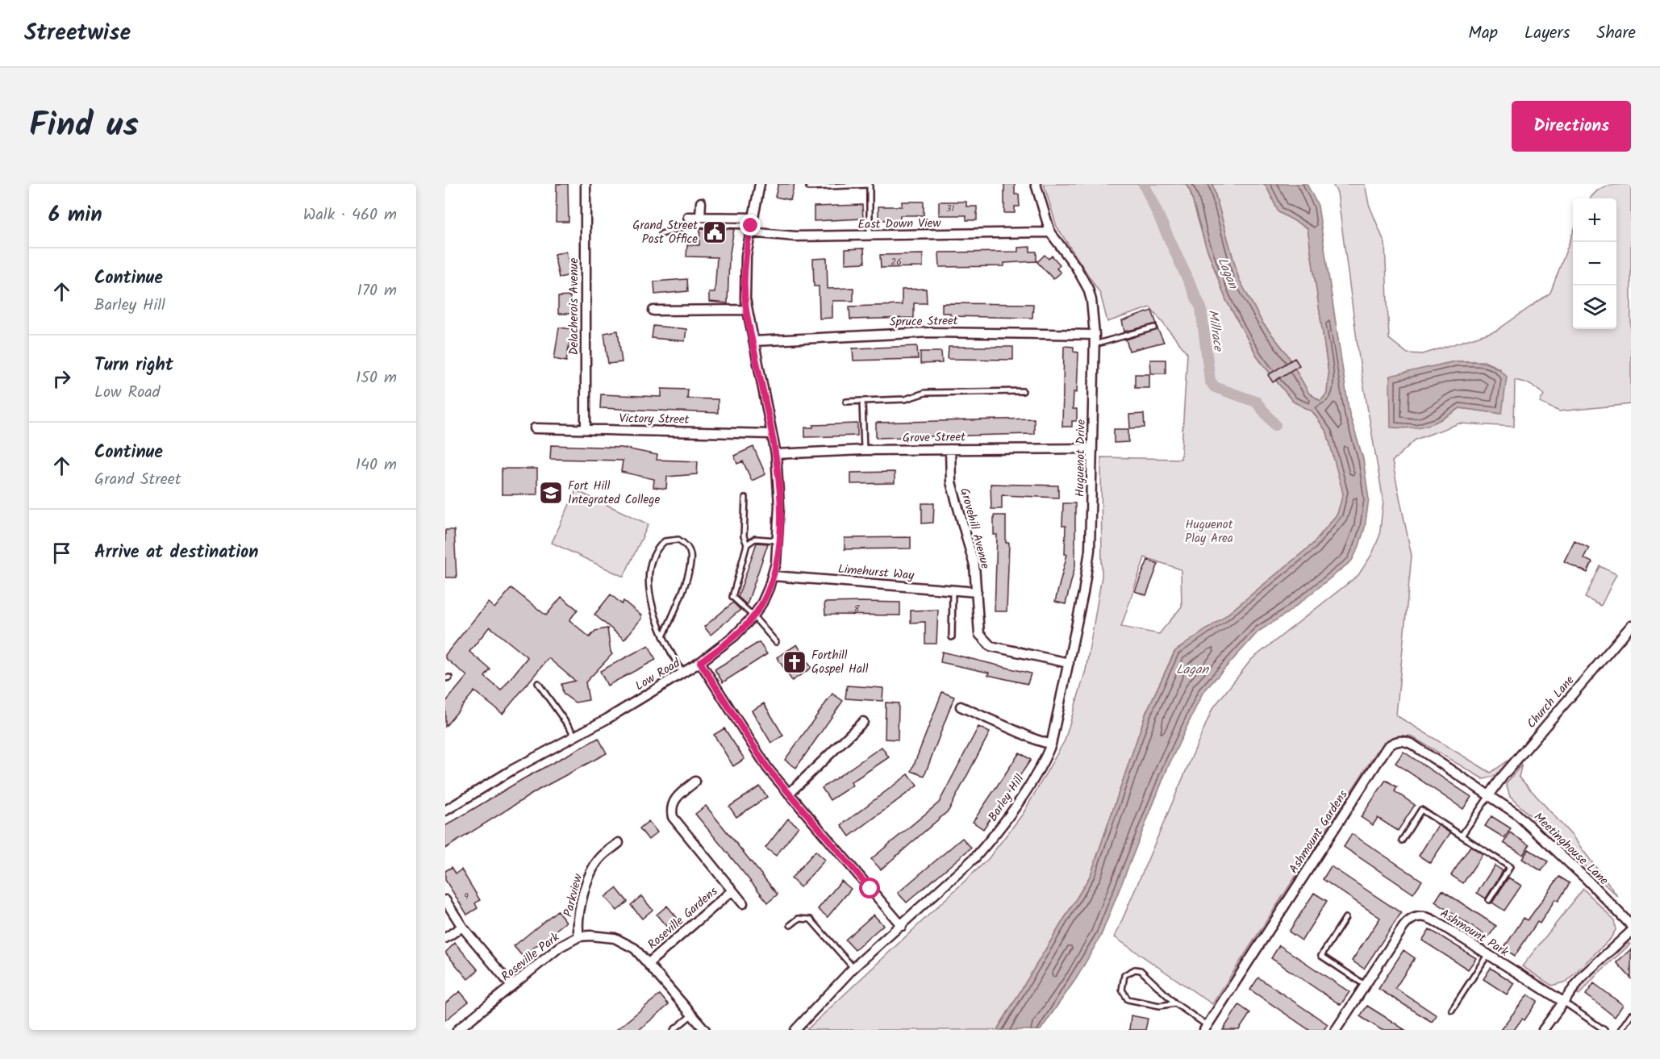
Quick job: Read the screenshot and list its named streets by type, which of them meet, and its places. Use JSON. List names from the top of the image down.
{
  "streets": {
    "street": [
      "East Down View",
      "Delacherois Avenue",
      "Spruce Street",
      "Victory Street",
      "Grove Street",
      "Huguenot Drive",
      "Grovehill Avenue",
      "Limehurst Way",
      "Low Road",
      "Church Lane",
      "Barley Hill",
      "Ashmount Gardens",
      "Meetinghouse Lane",
      "Parkview",
      "Roseville Gardens",
      "Ashmount Park",
      "Roseville Park"
    ]
  },
  "crossings": [
    ["East Down View", "Huguenot Drive"],
    ["East Down View", "Low Road"],
    ["Delacherois Avenue", "Victory Street"],
    ["Spruce Street", "Huguenot Drive"],
    ["Spruce Street", "Low Road"],
    ["Victory Street", "Low Road"],
    ["Grove Street", "Huguenot Drive"],
    ["Grove Street", "Grovehill Avenue"],
    ["Grove Street", "Low Road"],
    ["Huguenot Drive", "Grovehill Avenue"],
    ["Huguenot Drive", "Barley Hill"],
    ["Grovehill Avenue", "Limehurst Way"],
    ["Limehurst Way", "Low Road"],
    ["Church Lane", "Ashmount Gardens"],
    ["Church Lane", "Meetinghouse Lane"],
    ["Ashmount Gardens", "Meetinghouse Lane"],
    ["Parkview", "Roseville Park"],
    ["Roseville Gardens", "Roseville Park"]
  ],
  "water": ["Lagan", "Millrace"],
  "parks": ["Huguenot Play Area"],
  "places": {
    "public building": ["Grand Street Post Office"],
    "school or university": ["Fort Hill Integrated College"],
    "church": ["Forthill Gospel Hall"]
  },
  "house_numbers": [
    "31",
    "26",
    "8",
    "9"
  ],
  "page": {
    "header": "Streetwise",
    "nav": ["Map", "Layers", "Share"],
    "title": "Find us",
    "buttons": "Directions",
    "heading": ["6 min", "Walk · 460 m"],
    "map_buttons": ["+", "−"],
    "list": [
      ["Continue", "Barley Hill", "170 m"],
      ["Turn right", "Low Road", "150 m"],
      ["Continue", "Grand Street", "140 m"],
      "Arrive at destination"
    ]
  }
}
